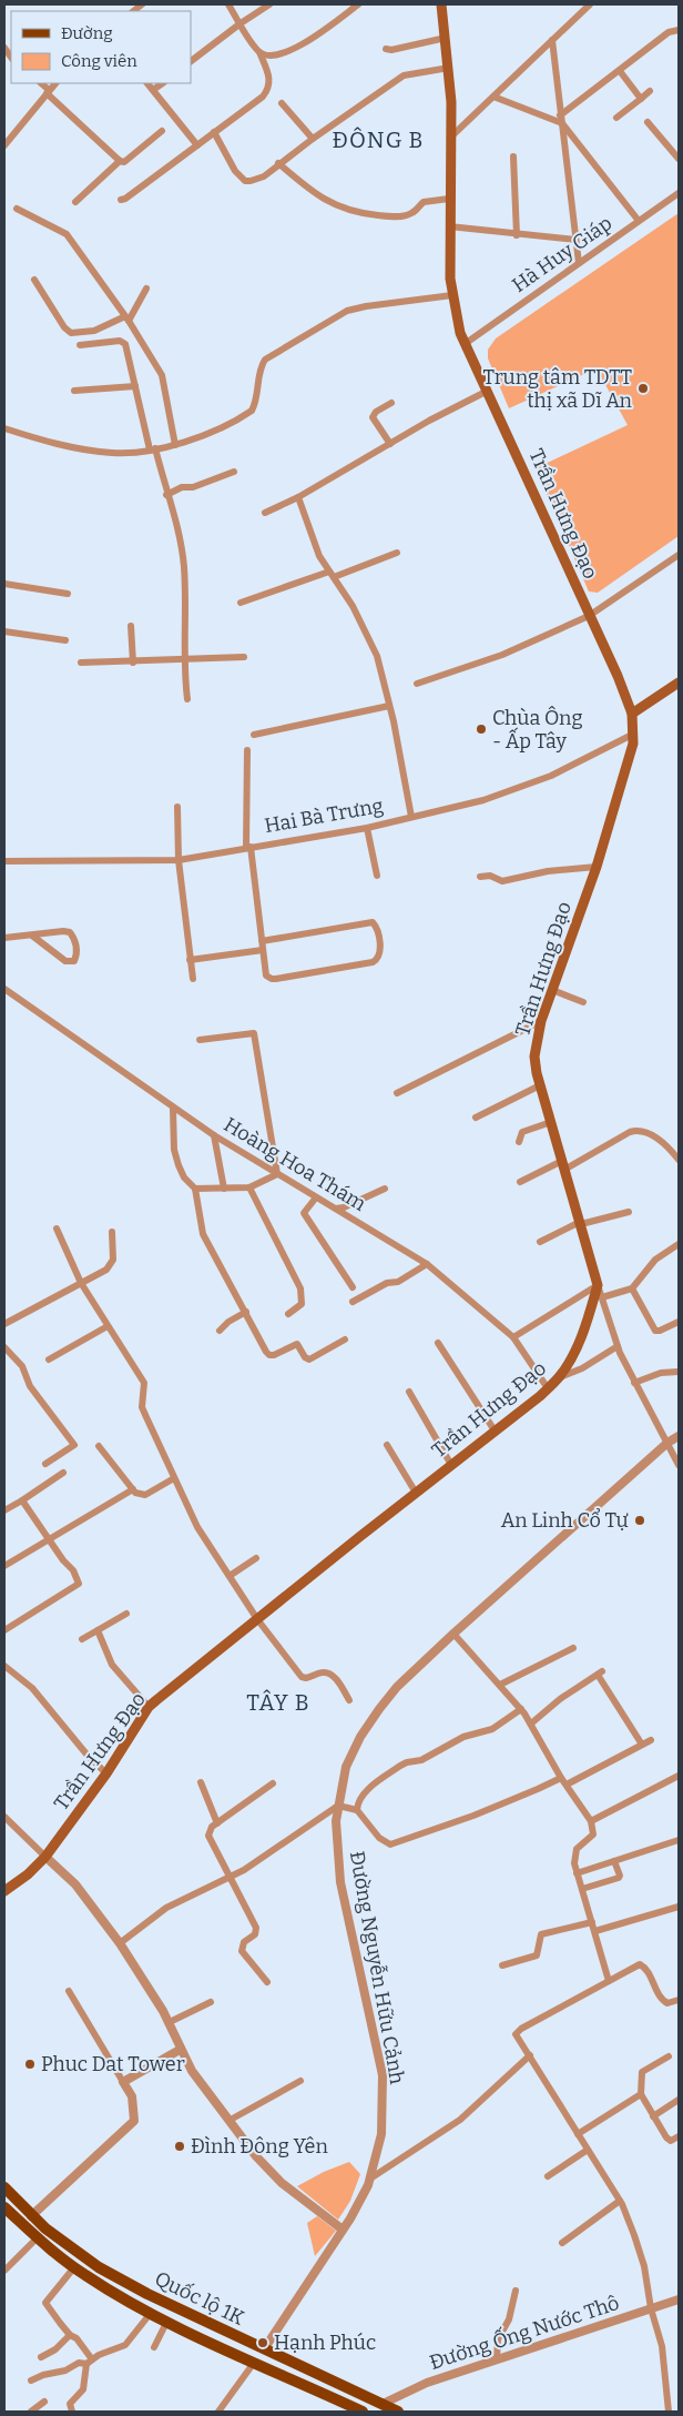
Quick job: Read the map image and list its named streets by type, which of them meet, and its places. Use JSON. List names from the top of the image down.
{
  "streets": {
    "main road": ["Trần Hưng Đạo", "Quốc lộ 1K"],
    "street": [
      "Hà Huy Giáp",
      "Hai Bà Trưng",
      "Hoàng Hoa Thám",
      "Đường Nguyễn Hữu Cảnh",
      "Đường Ống Nước Thô"
    ]
  },
  "crossings": [
    ["Hà Huy Giáp", "Trần Hưng Đạo"],
    ["Trần Hưng Đạo", "Hai Bà Trưng"],
    ["Trần Hưng Đạo", "Hoàng Hoa Thám"],
    ["Đường Nguyễn Hữu Cảnh", "Quốc lộ 1K"],
    ["Quốc lộ 1K", "Đường Ống Nước Thô"]
  ],
  "districts": ["ĐÔNG B", "TÂY B"],
  "places": [
    "Trung tâm TDTT thị xã Dĩ An",
    "Chùa Ông - Ấp Tây",
    "An Linh Cổ Tự",
    "Phuc Dat Tower",
    "Đình Đông Yên",
    "Hạnh Phúc"
  ],
  "legend": ["Đường", "Công viên"]
}
